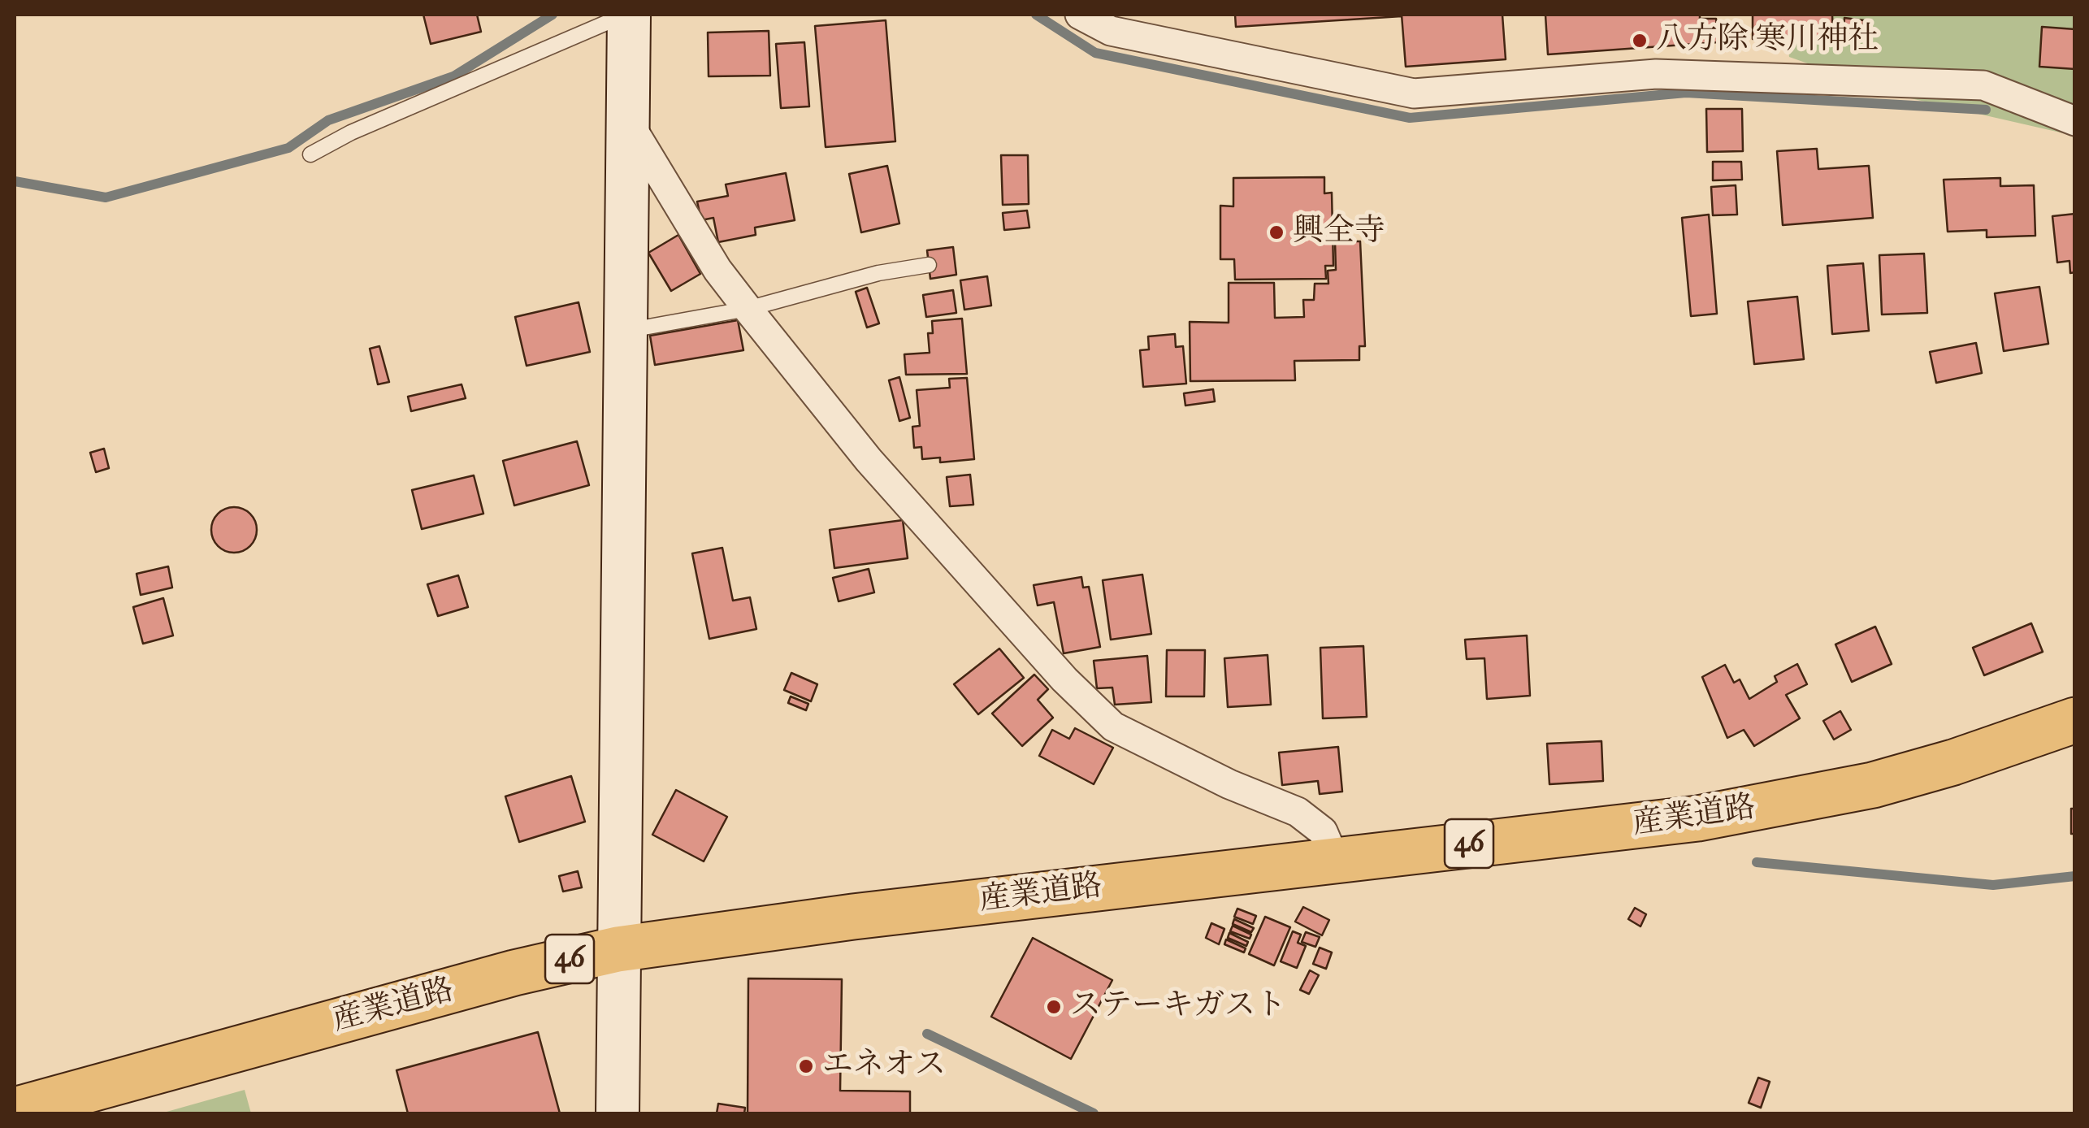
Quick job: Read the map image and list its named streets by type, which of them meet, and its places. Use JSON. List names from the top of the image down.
{
  "streets": {
    "main road": ["産業道路", "46"]
  },
  "places": [
    "八方除 寒川神社",
    "興全寺",
    "ステーキガスト",
    "エネオス"
  ]
}
